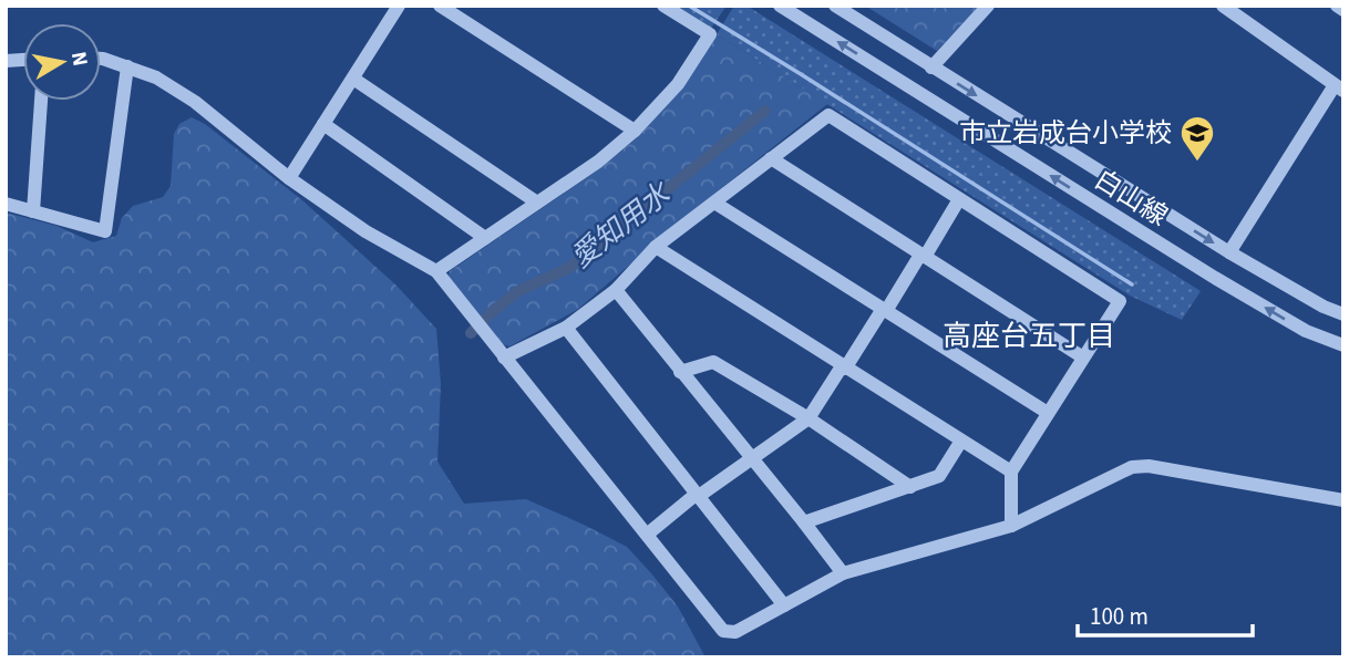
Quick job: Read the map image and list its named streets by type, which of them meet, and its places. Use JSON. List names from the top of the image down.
{
  "streets": {
    "street": ["白山線"]
  },
  "districts": ["高座台五丁目"],
  "water": ["愛知用水"],
  "places": {
    "school or university": ["市立岩成台小学校"]
  },
  "scale_bar": "100 m",
  "north": "right"
}
